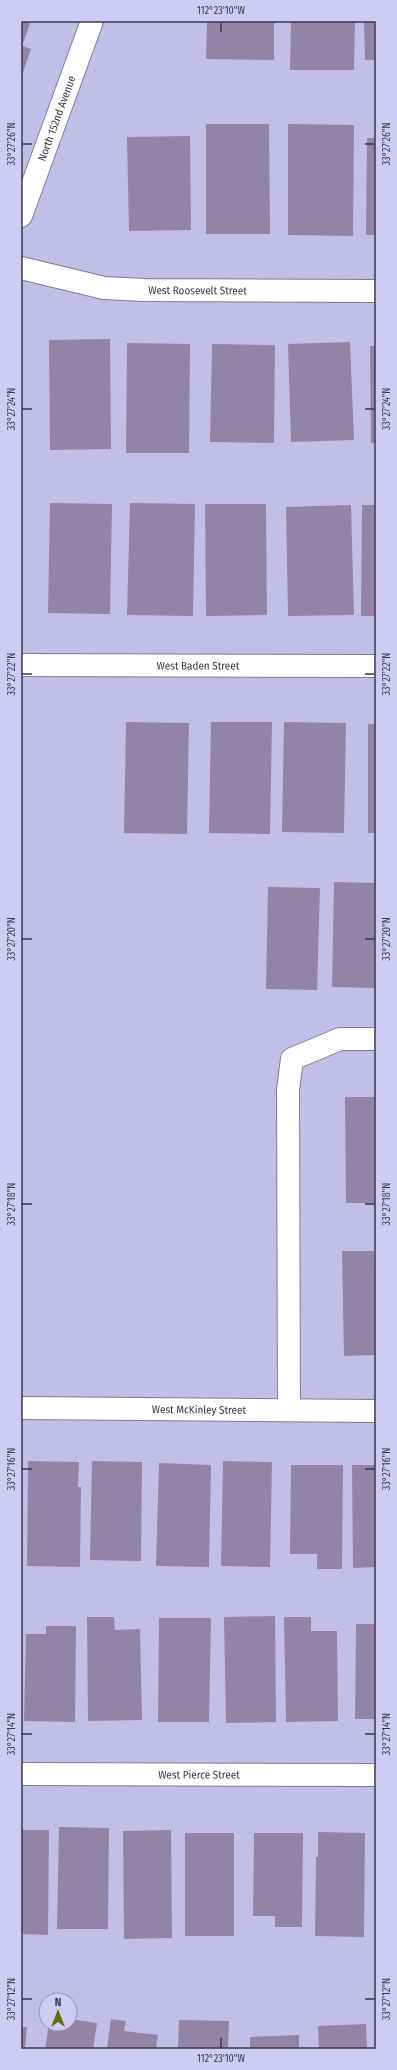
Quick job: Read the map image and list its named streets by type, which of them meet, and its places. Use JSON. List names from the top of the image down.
{
  "streets": {
    "street": [
      "North 152nd Avenue",
      "West Roosevelt Street",
      "West Baden Street",
      "West McKinley Street",
      "West Pierce Street"
    ]
  },
  "north": "top",
  "coordinates": [
    "112°23'10\"W",
    "33°27'26\"N",
    "33°27'24\"N",
    "33°27'22\"N",
    "33°27'20\"N",
    "33°27'18\"N",
    "33°27'16\"N",
    "33°27'14\"N",
    "33°27'12\"N"
  ]
}
